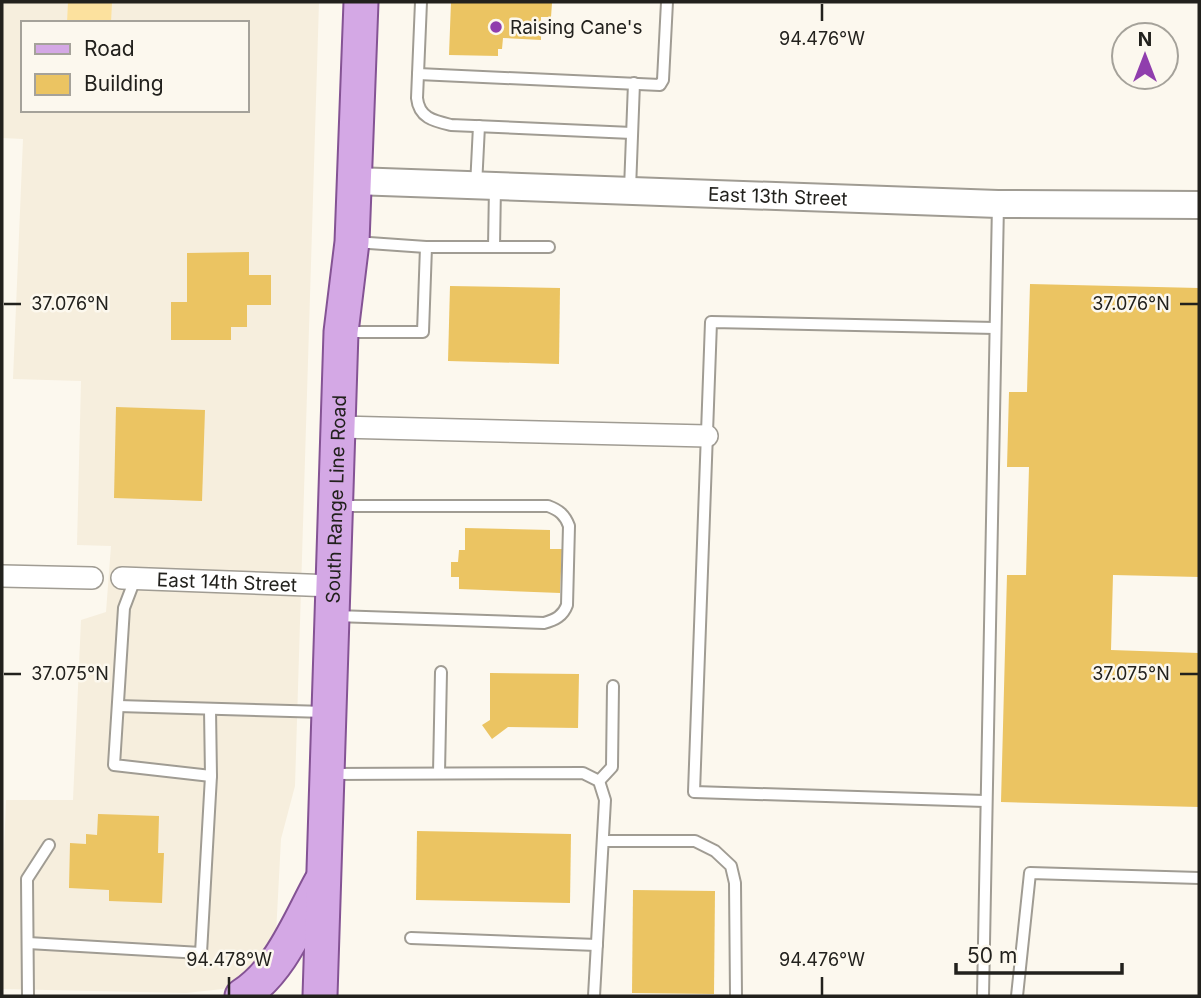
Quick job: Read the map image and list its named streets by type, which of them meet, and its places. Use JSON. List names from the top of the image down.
{
  "streets": {
    "main road": ["South Range Line Road"],
    "street": ["East 13th Street", "East 14th Street"]
  },
  "crossings": [
    ["East 13th Street", "South Range Line Road"],
    ["South Range Line Road", "East 14th Street"]
  ],
  "places": ["Raising Cane's"],
  "legend": ["Road", "Building"],
  "scale_bar": "50 m",
  "north": "top",
  "coordinates": [
    "94.476°W",
    "37.076°N",
    "37.075°N",
    "94.478°W"
  ]
}
